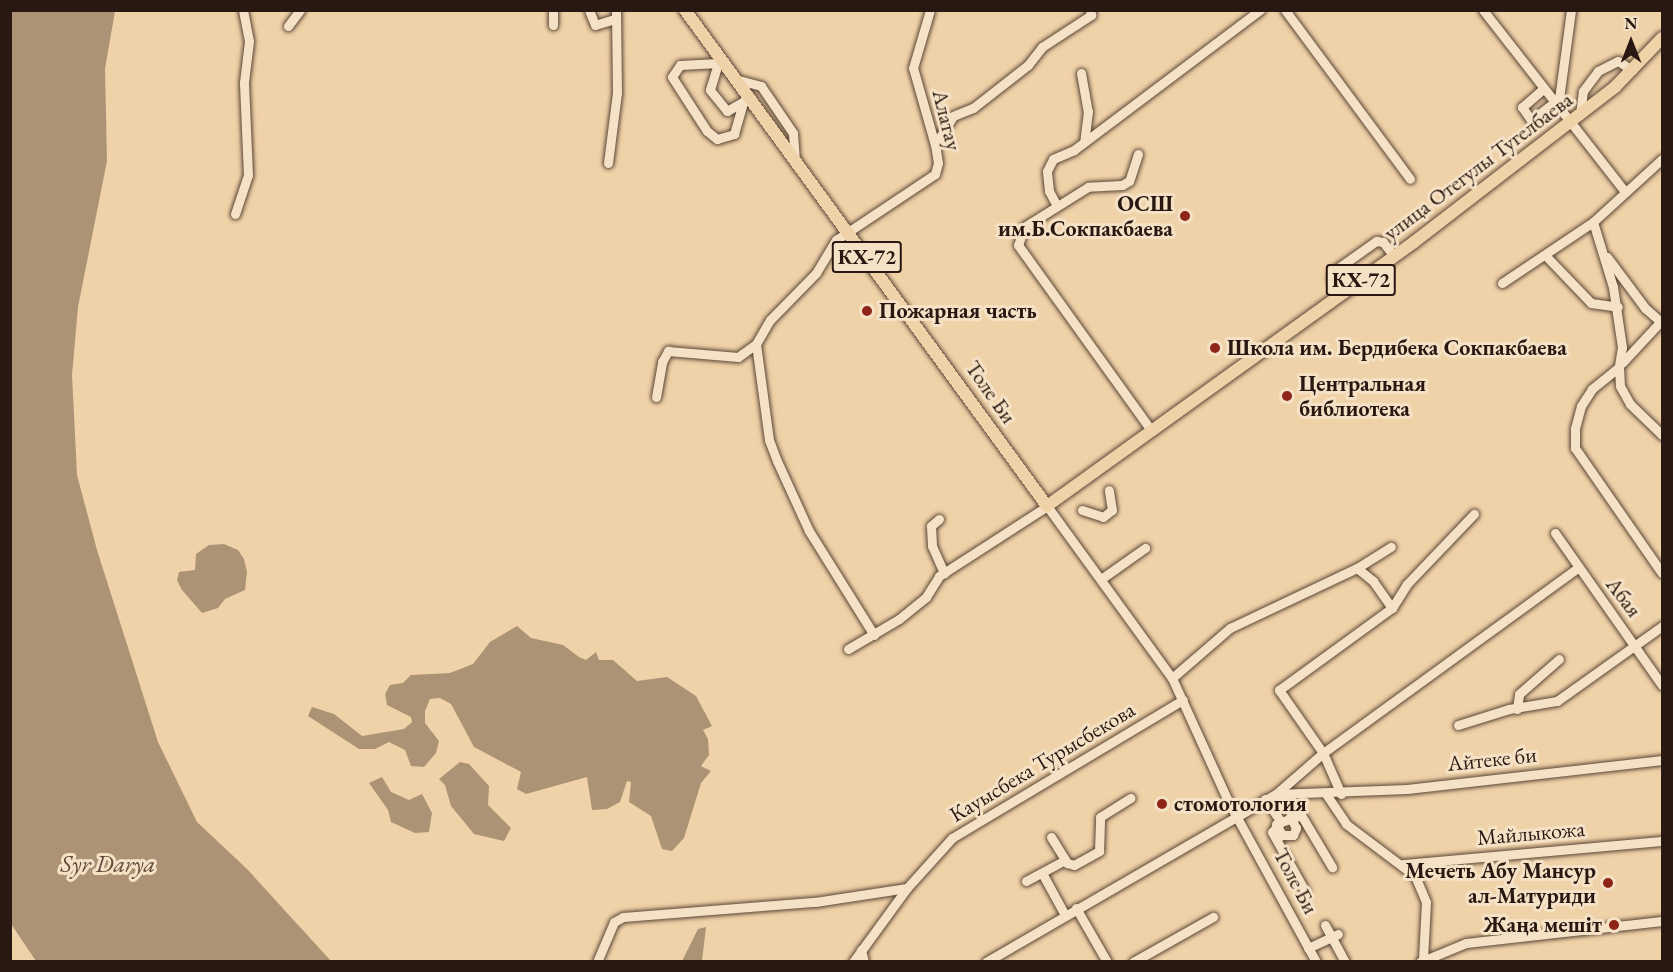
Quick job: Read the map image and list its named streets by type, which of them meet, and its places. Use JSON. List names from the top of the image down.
{
  "streets": {
    "main road": ["улица Отегулы Тугелбаева", "КХ-72", "Толе Би"],
    "street": [
      "Алатау",
      "Абая",
      "Айтеке би",
      "Кауысбека Турысбекова",
      "Майлыкожа"
    ]
  },
  "crossings": [
    ["Алатау", "Толе Би"],
    ["улица Отегулы Тугелбаева", "Толе Би"],
    ["Толе Би", "Кауысбека Турысбекова"]
  ],
  "water": ["Syr Darya"],
  "places": [
    "ОСШ им.Б.Сокпакбаева",
    "Пожарная часть",
    "Школа им. Бердибека Сокпакбаева",
    "Центральная библиотека",
    "стомотология",
    "Мечеть Абу Мансур ал-Матуриди",
    "Жаңа мешіт"
  ],
  "north": "top"
}
